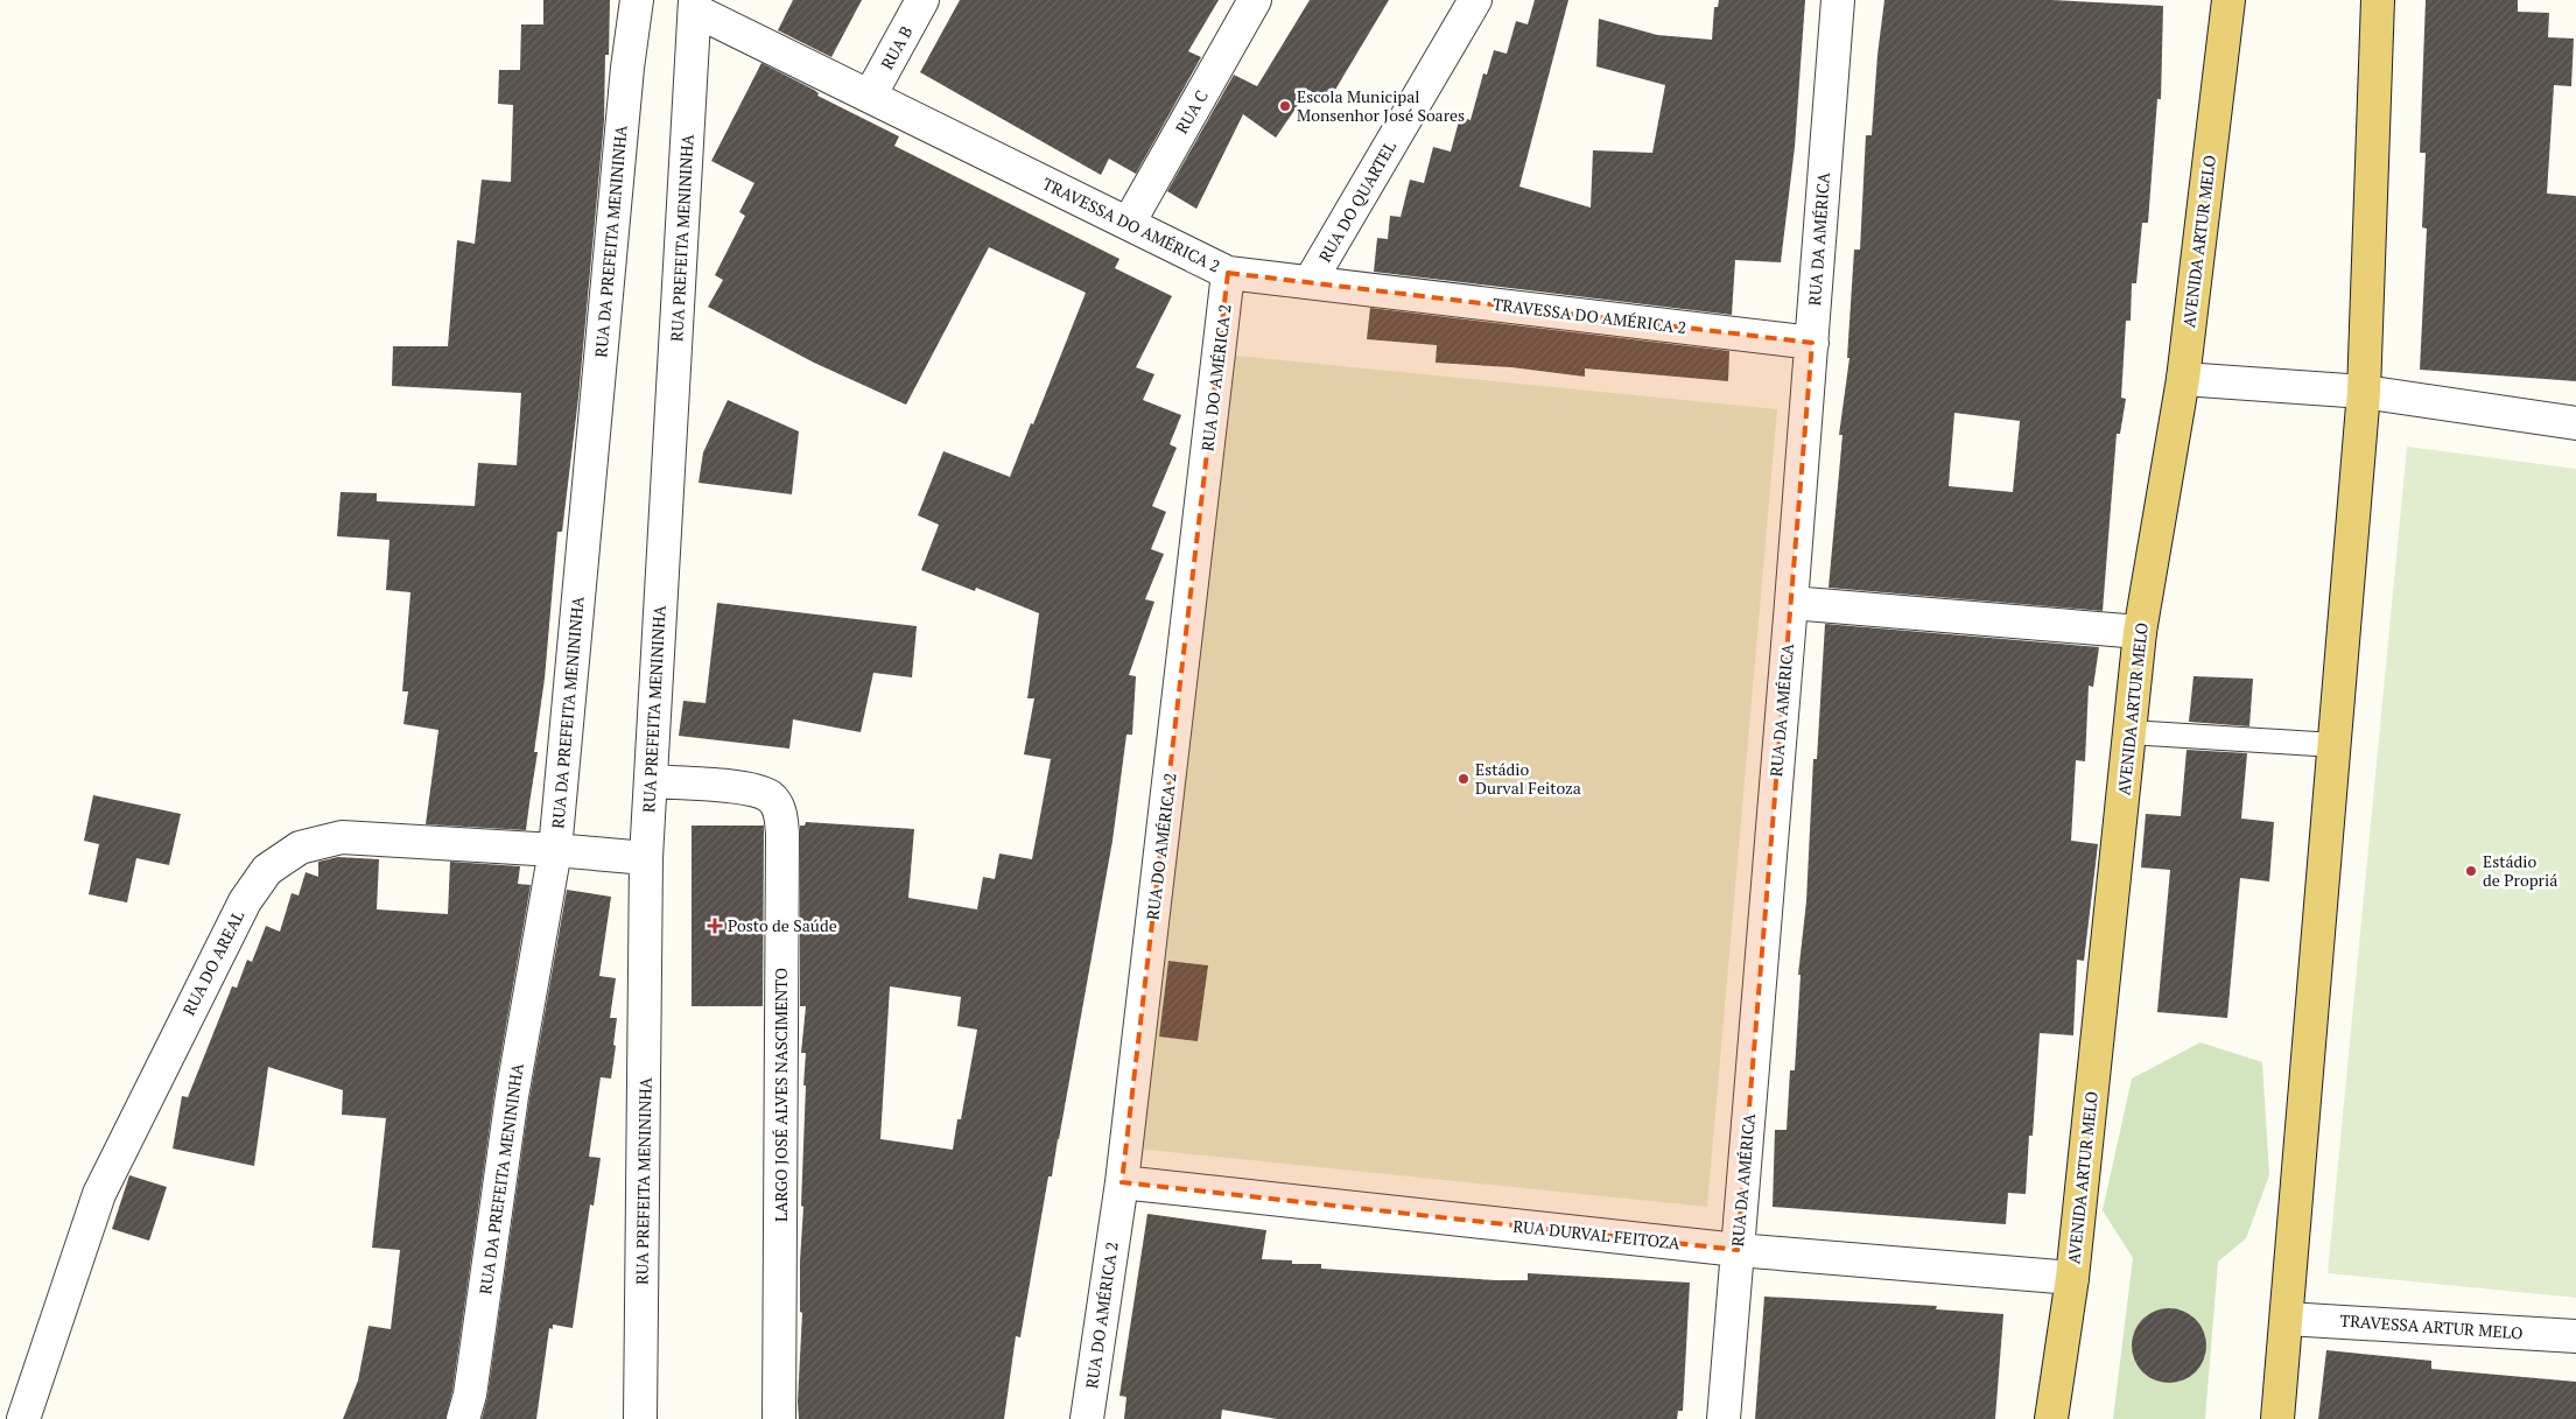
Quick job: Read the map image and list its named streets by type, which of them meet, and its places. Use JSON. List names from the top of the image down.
{
  "streets": {
    "main road": ["AVENIDA ARTUR MELO"],
    "street": [
      "RUA B",
      "RUA C",
      "RUA DO QUARTEL",
      "TRAVESSA DO AMÉRICA 2",
      "RUA PREFEITA MENININHA",
      "RUA DA AMÉRICA",
      "RUA DA PREFEITA MENININHA",
      "RUA DO AMÉRICA 2",
      "RUA DO AREAL",
      "LARGO JOSÉ ALVES NASCIMENTO",
      "RUA DURVAL FEITOZA",
      "TRAVESSA ARTUR MELO"
    ]
  },
  "crossings": [
    ["RUA B", "TRAVESSA DO AMÉRICA 2"],
    ["RUA C", "TRAVESSA DO AMÉRICA 2"],
    ["RUA DO QUARTEL", "TRAVESSA DO AMÉRICA 2"],
    ["TRAVESSA DO AMÉRICA 2", "RUA PREFEITA MENININHA"],
    ["TRAVESSA DO AMÉRICA 2", "RUA DA AMÉRICA"],
    ["TRAVESSA DO AMÉRICA 2", "RUA DO AMÉRICA 2"],
    ["RUA PREFEITA MENININHA", "RUA DO AREAL"],
    ["RUA PREFEITA MENININHA", "LARGO JOSÉ ALVES NASCIMENTO"],
    ["RUA DA AMÉRICA", "RUA DURVAL FEITOZA"],
    ["RUA DA PREFEITA MENININHA", "RUA DO AREAL"],
    ["AVENIDA ARTUR MELO", "RUA DURVAL FEITOZA"],
    ["RUA DO AMÉRICA 2", "RUA DURVAL FEITOZA"]
  ],
  "places": {
    "other": ["Escola Municipal Monsenhor José Soares", "Estádio Durval Feitoza", "Estádio de Propriá"],
    "health": ["Posto de Saúde"]
  }
}
